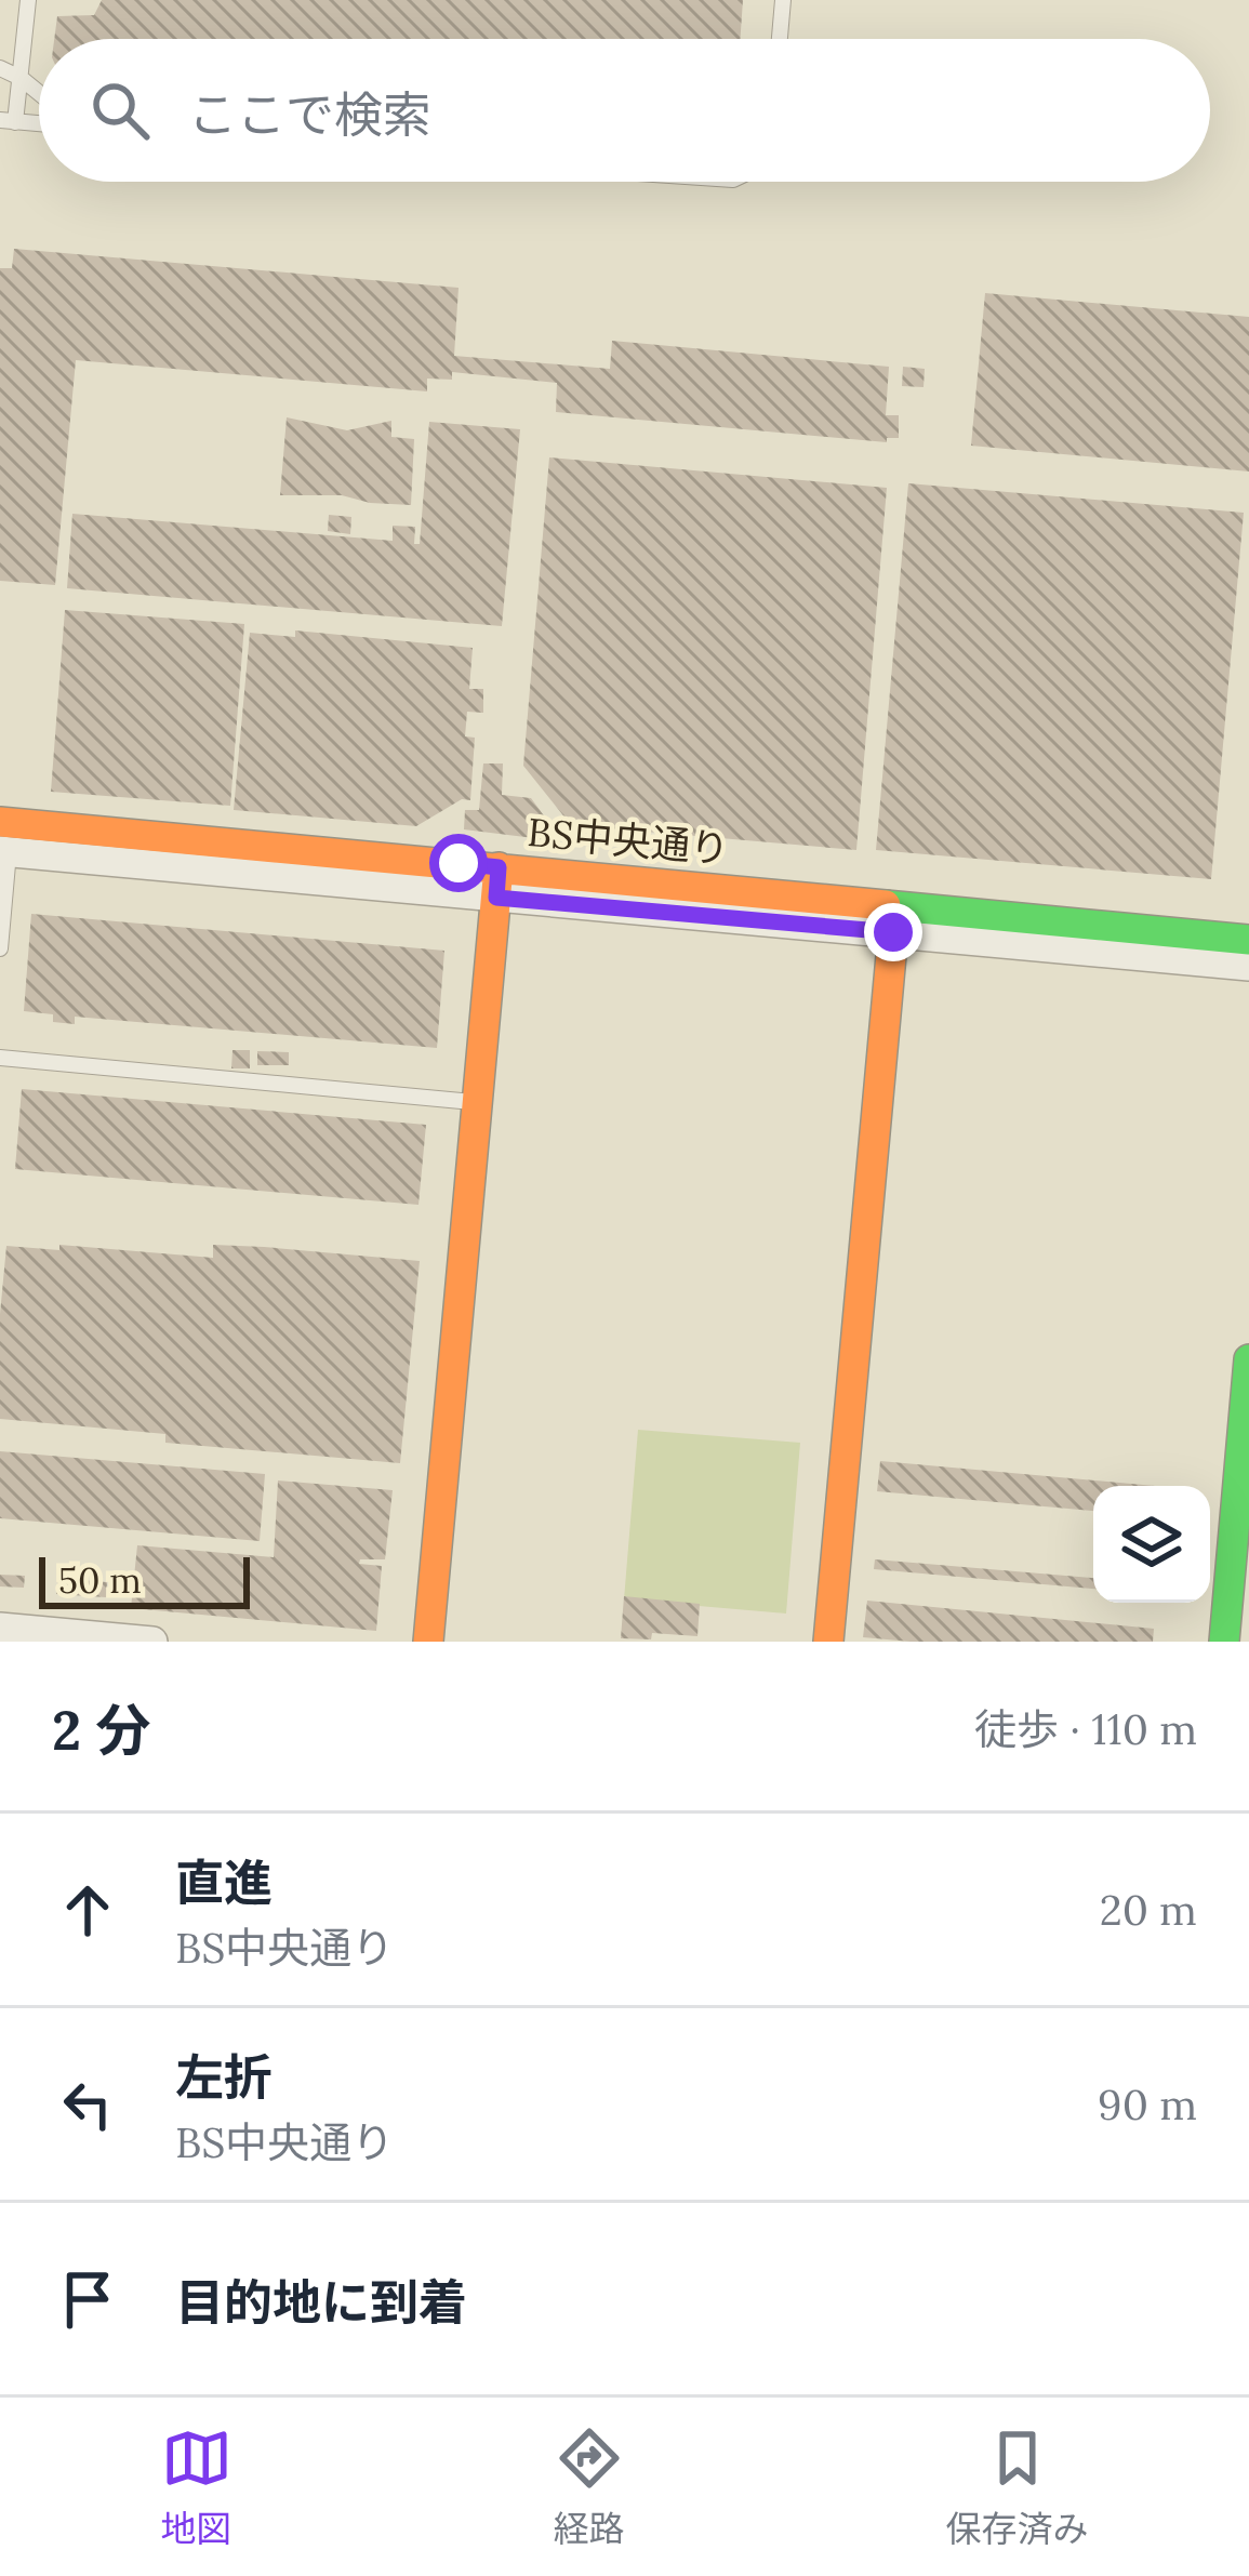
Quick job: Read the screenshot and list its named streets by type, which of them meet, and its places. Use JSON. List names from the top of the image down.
{
  "streets": {
    "street": ["BS中央通り"]
  },
  "scale_bar": "50 m",
  "page": {
    "search": "ここで検索",
    "scale": "50 m",
    "heading": ["2 分", "徒歩 · 110 m"],
    "list": [
      ["直進", "BS中央通り", "20 m"],
      ["左折", "BS中央通り", "90 m"],
      "目的地に到着"
    ],
    "nav": ["地図", "経路", "保存済み"]
  }
}
